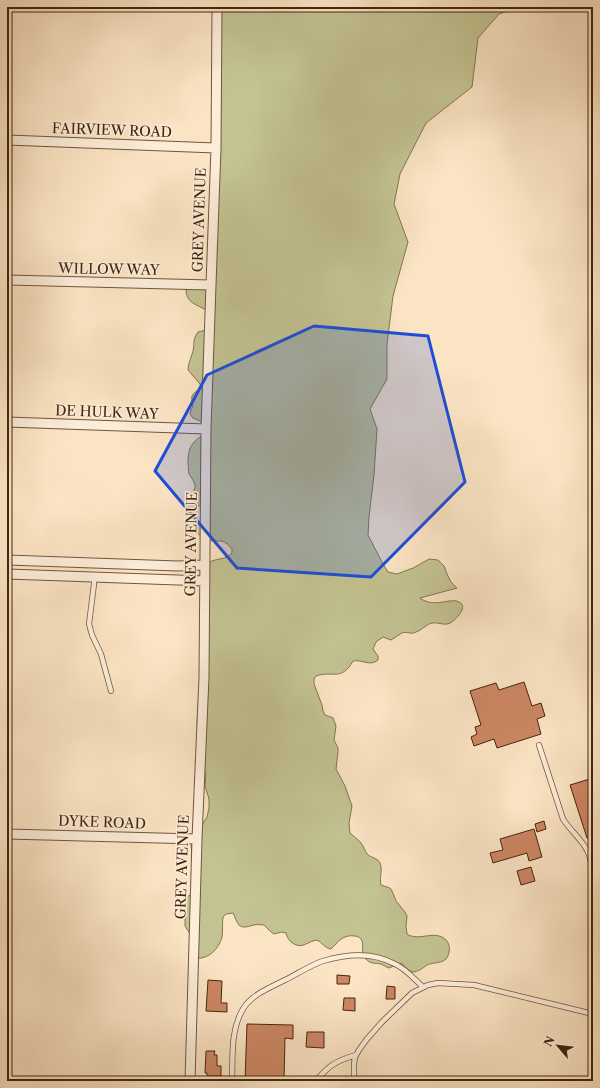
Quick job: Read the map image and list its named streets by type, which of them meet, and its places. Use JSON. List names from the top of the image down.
{
  "streets": {
    "street": [
      "FAIRVIEW ROAD",
      "GREY AVENUE",
      "WILLOW WAY",
      "DE HULK WAY",
      "DYKE ROAD"
    ]
  },
  "crossings": [
    ["FAIRVIEW ROAD", "GREY AVENUE"],
    ["GREY AVENUE", "WILLOW WAY"],
    ["GREY AVENUE", "DE HULK WAY"],
    ["GREY AVENUE", "DYKE ROAD"]
  ],
  "north": "top left"
}
